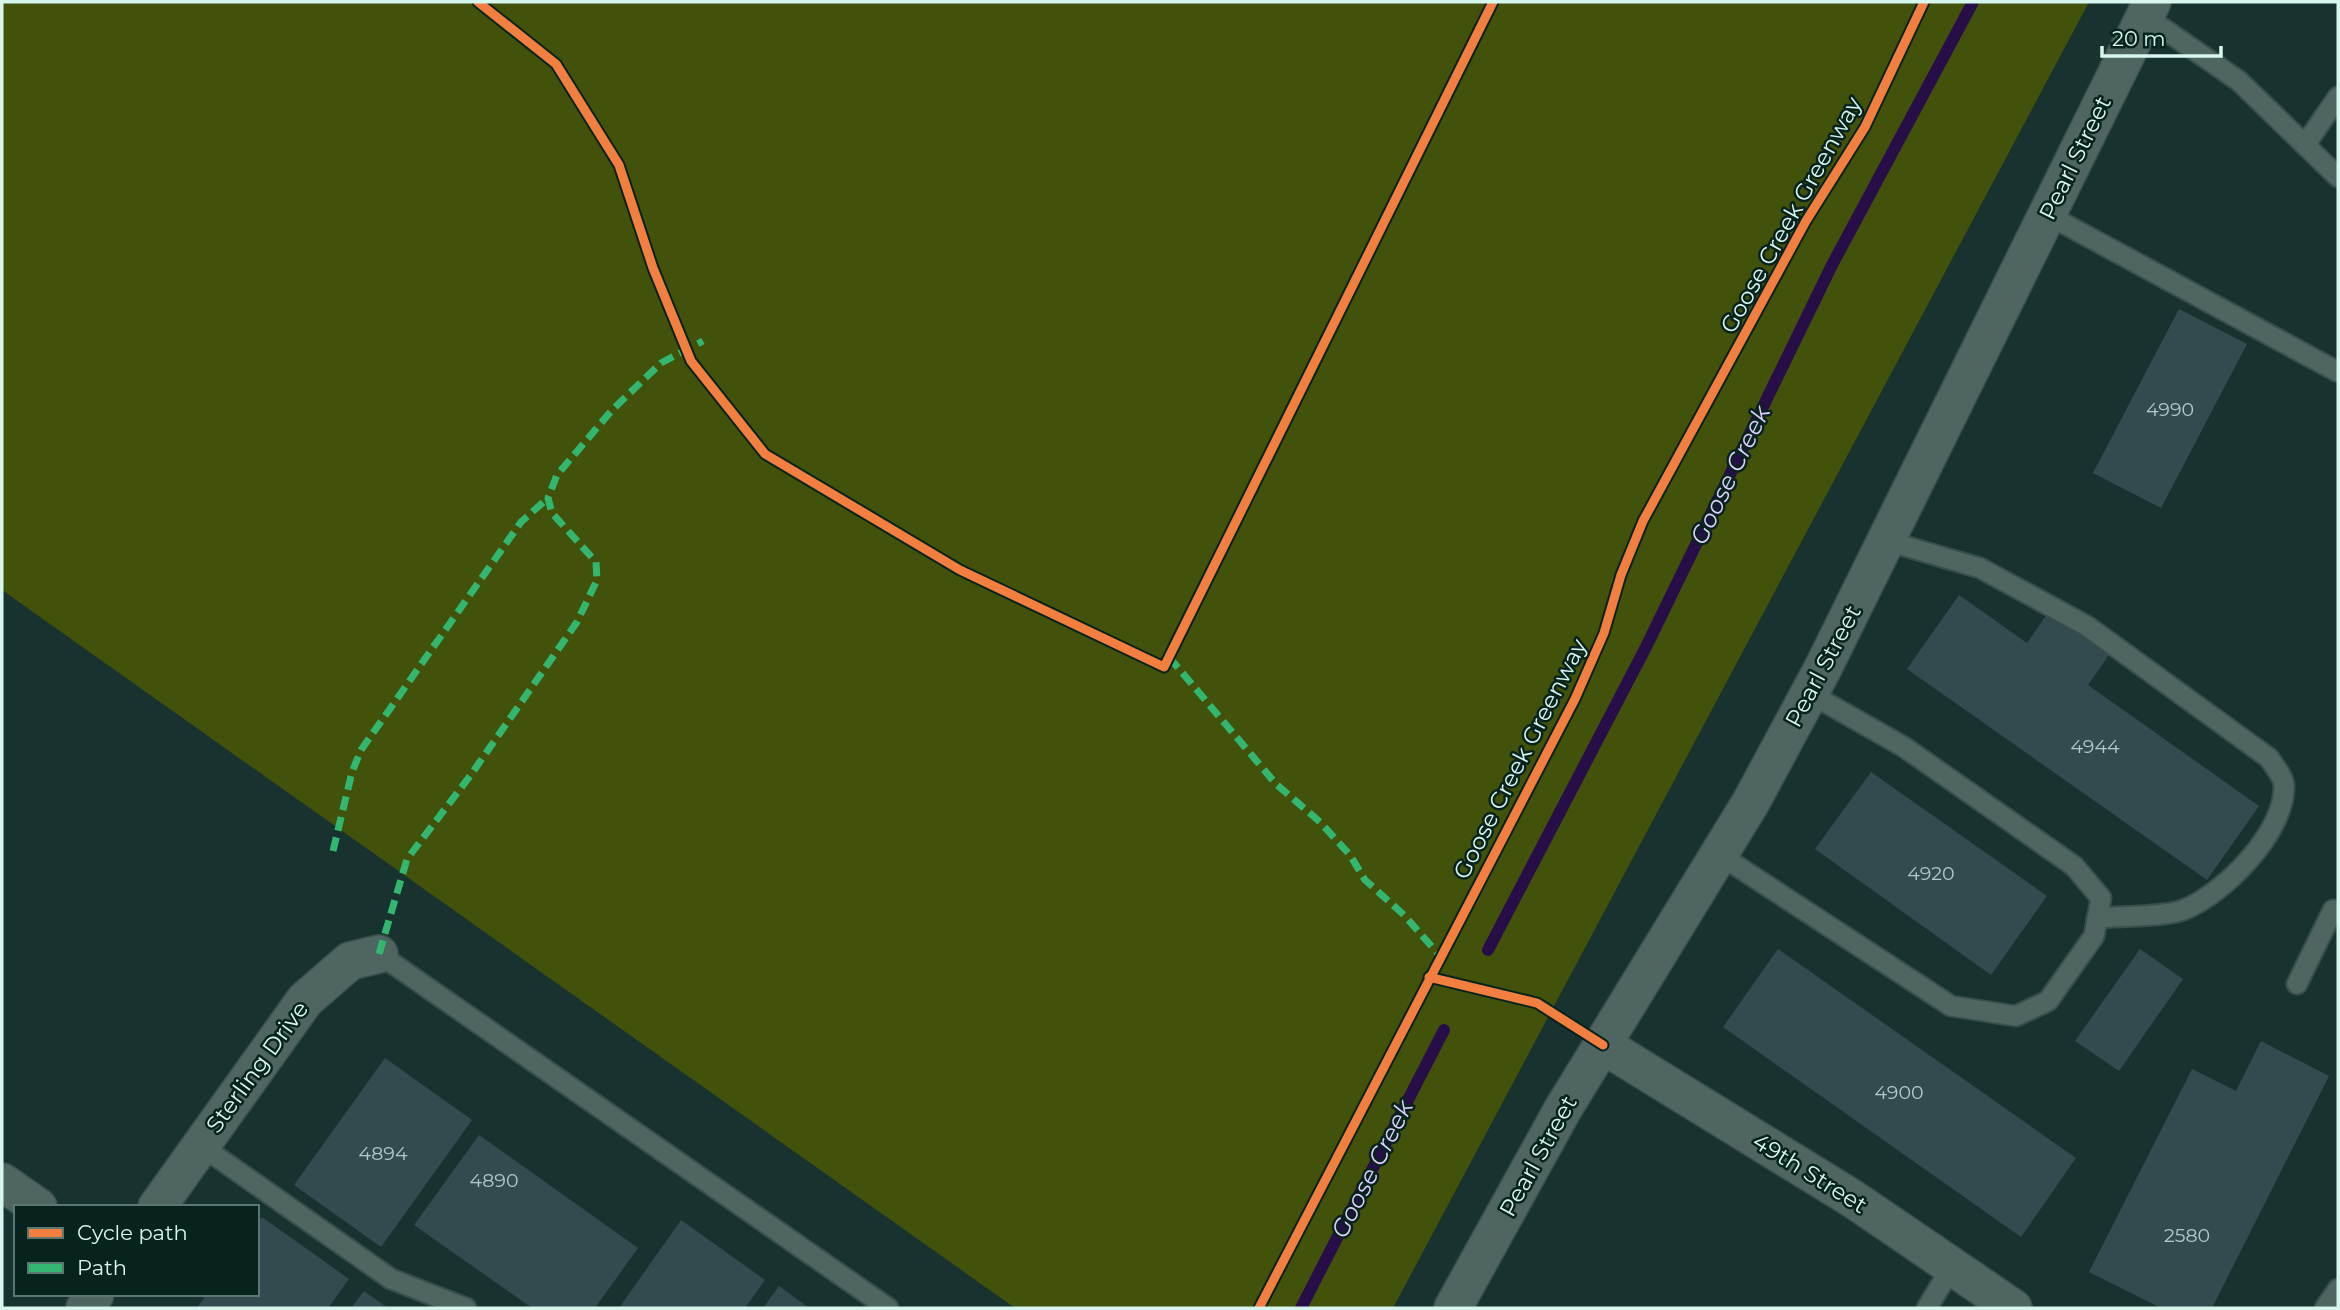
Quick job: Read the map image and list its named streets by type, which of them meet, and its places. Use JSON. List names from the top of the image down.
{
  "streets": {
    "street": ["Pearl Street", "Sterling Drive", "49th Street"],
    "cycle path": ["Goose Creek Greenway"]
  },
  "crossings": [
    ["Pearl Street", "49th Street"]
  ],
  "water": ["Goose Creek"],
  "house_numbers": [
    "4990",
    "4944",
    "4920",
    "4900",
    "4894",
    "4890",
    "2580"
  ],
  "legend": ["Cycle path", "Path"],
  "scale_bar": "20 m"
}
